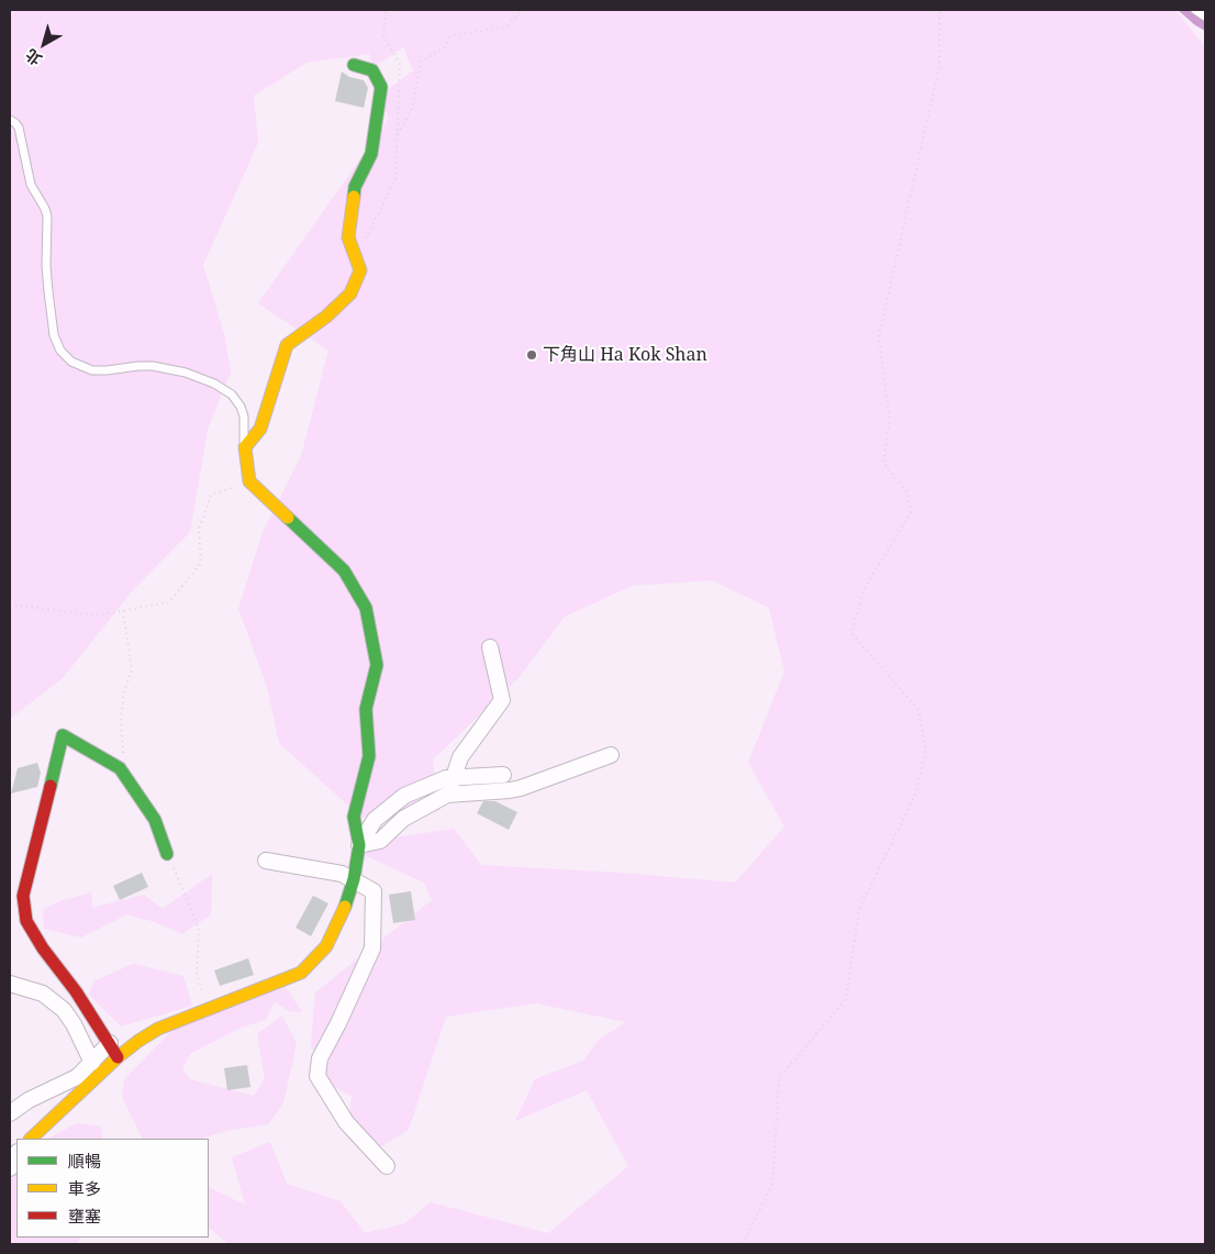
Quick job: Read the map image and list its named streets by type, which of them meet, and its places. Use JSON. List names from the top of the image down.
{
  "places": ["下角山 Ha Kok Shan"],
  "legend": ["順暢", "車多", "壅塞"],
  "north": "bottom left"
}
